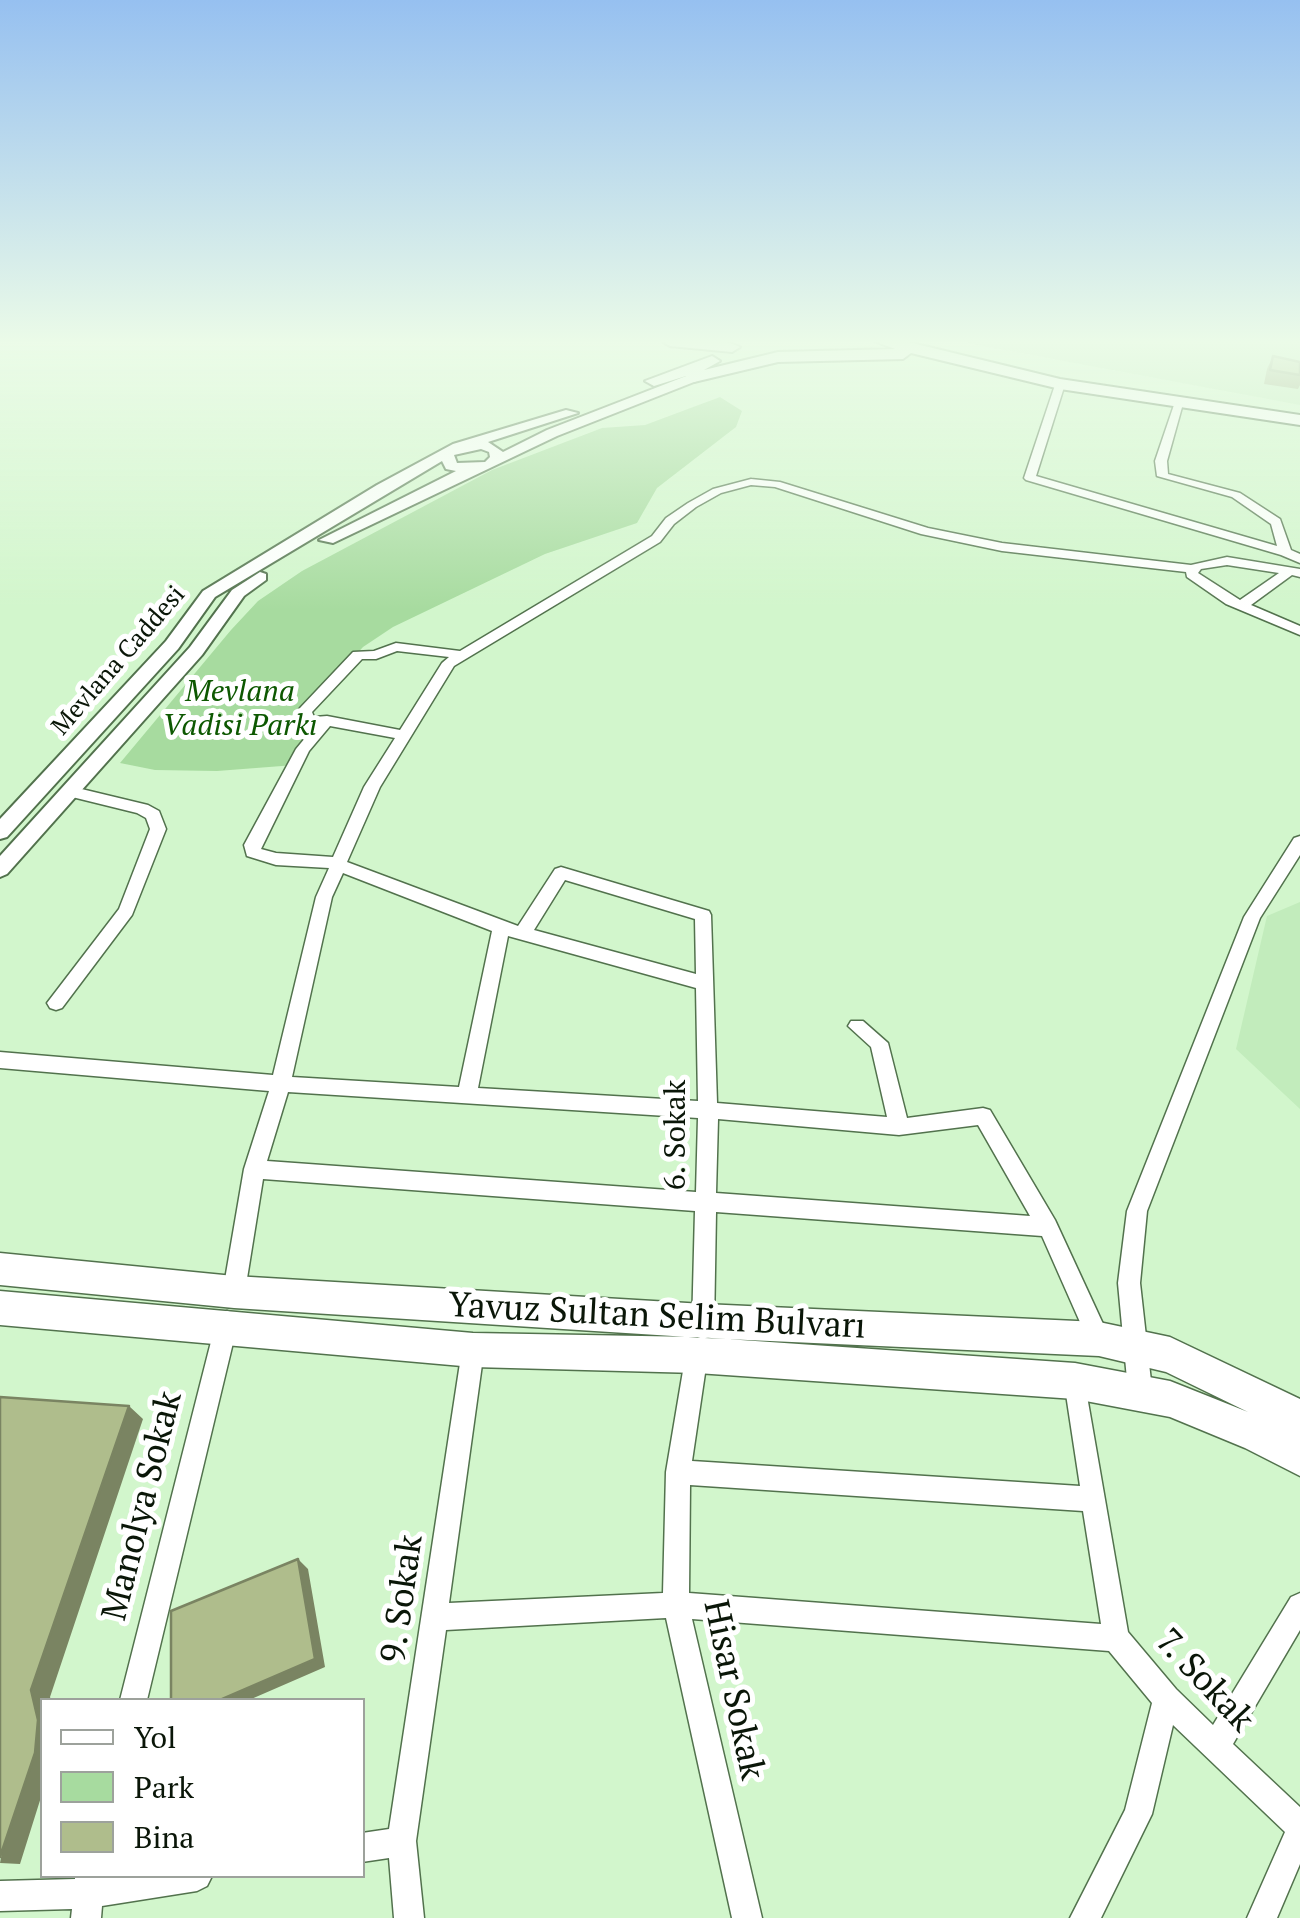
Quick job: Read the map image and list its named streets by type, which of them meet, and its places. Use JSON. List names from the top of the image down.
{
  "streets": {
    "main road": ["Yavuz Sultan Selim Bulvarı"],
    "street": [
      "Mevlana Caddesi",
      "6. Sokak",
      "Manolya Sokak",
      "9. Sokak",
      "7. Sokak",
      "Hisar Sokak"
    ]
  },
  "crossings": [
    ["6. Sokak", "Yavuz Sultan Selim Bulvarı"],
    ["6. Sokak", "Hisar Sokak"],
    ["Yavuz Sultan Selim Bulvarı", "Manolya Sokak"],
    ["Yavuz Sultan Selim Bulvarı", "9. Sokak"],
    ["Yavuz Sultan Selim Bulvarı", "7. Sokak"],
    ["Yavuz Sultan Selim Bulvarı", "Hisar Sokak"]
  ],
  "parks": ["Mevlana Vadisi Parkı"],
  "legend": ["Yol", "Park", "Bina"]
}
